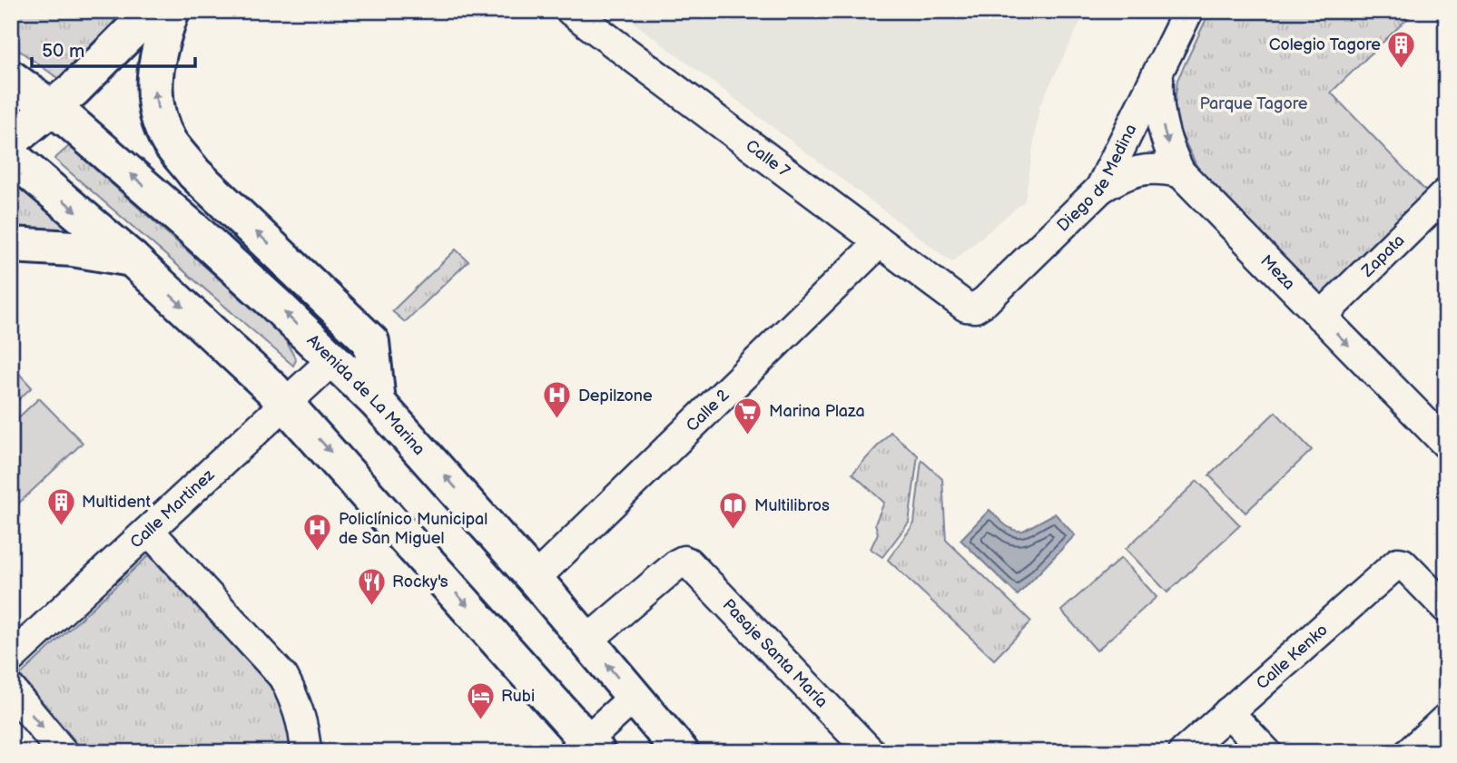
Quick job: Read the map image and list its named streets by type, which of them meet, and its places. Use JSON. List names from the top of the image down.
{
  "streets": {
    "main road": ["Avenida de La Marina"],
    "street": [
      "Calle 7",
      "Diego de Medina",
      "Zapata",
      "Meza",
      "Calle 2",
      "Calle Martinez",
      "Pasaje Santa María",
      "Calle Kenko"
    ]
  },
  "crossings": [
    ["Calle 7", "Diego de Medina"],
    ["Calle 7", "Calle 2"],
    ["Diego de Medina", "Meza"],
    ["Zapata", "Meza"],
    ["Avenida de La Marina", "Calle 2"],
    ["Avenida de La Marina", "Calle Martinez"],
    ["Avenida de La Marina", "Pasaje Santa María"]
  ],
  "one_way": ["Meza"],
  "parks": ["Parque Tagore"],
  "places": {
    "building": ["Colegio Tagore", "Multident"],
    "hospital": ["Depilzone", "Policlínico Municipal de San Miguel"],
    "supermarket": ["Marina Plaza"],
    "library": ["Multilibros"],
    "restaurant": ["Rocky's"],
    "hotel": ["Rubi"]
  },
  "scale_bar": "50 m"
}
